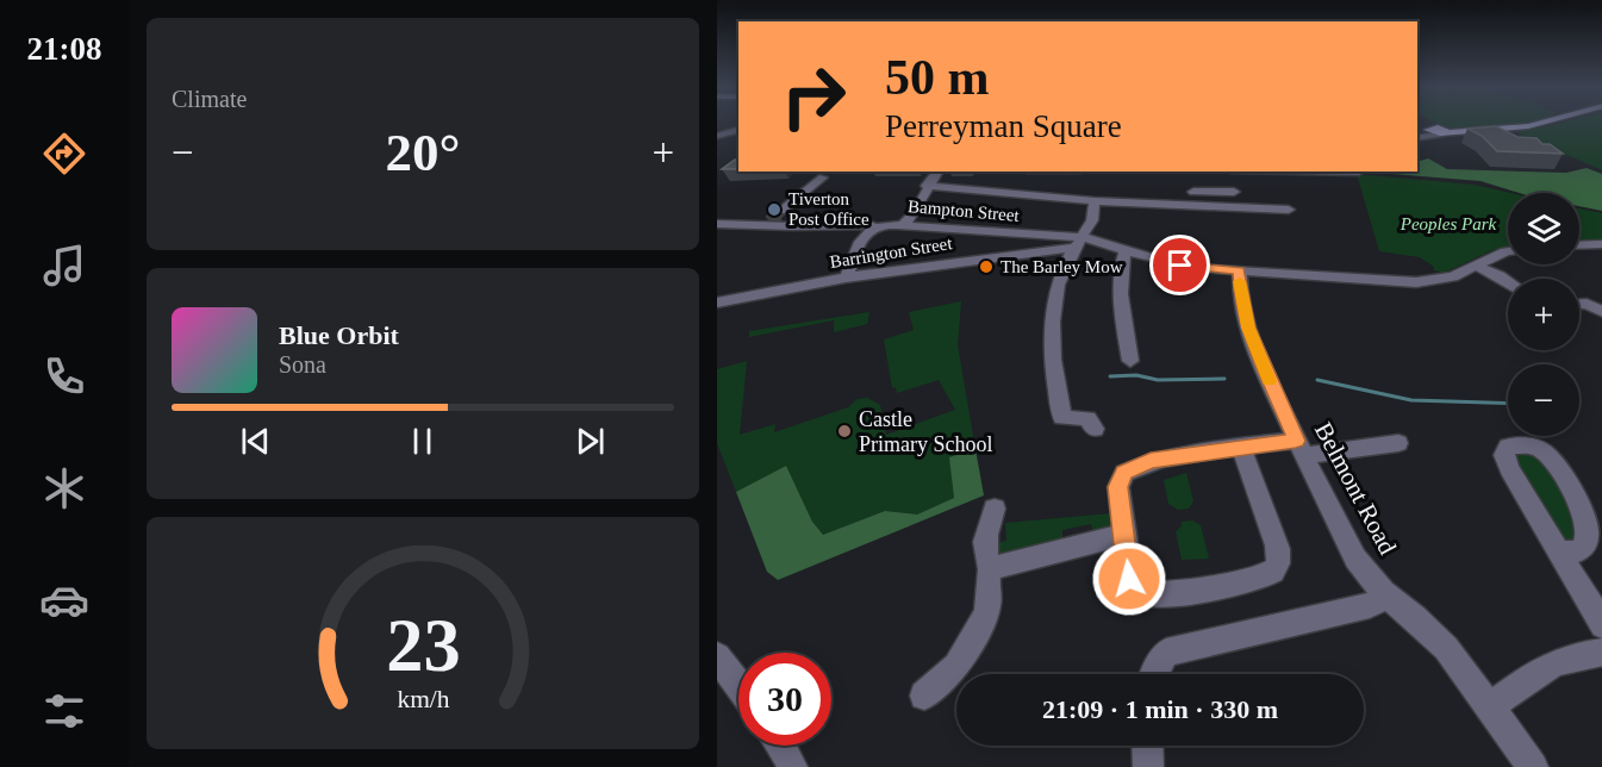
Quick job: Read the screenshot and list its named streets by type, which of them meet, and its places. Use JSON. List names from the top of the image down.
{
  "streets": {
    "street": ["Bampton Street", "Barrington Street", "Belmont Road"]
  },
  "crossings": [
    ["Bampton Street", "Barrington Street"]
  ],
  "parks": ["Peoples Park"],
  "places": ["Tiverton Post Office", "The Barley Mow", "Castle Primary School"],
  "page": {
    "tabs": "21:08",
    "tile": "Climate",
    "turn": ["50 m", "Perreyman Square"],
    "heat": ["−", "20°", "+"],
    "map_buttons": ["+", "−"],
    "song": ["Blue Orbit", "Sona"],
    "limit": "30",
    "trip": "21:09 · 1 min · 330 m",
    "gauge": ["23", "km/h"]
  }
}
